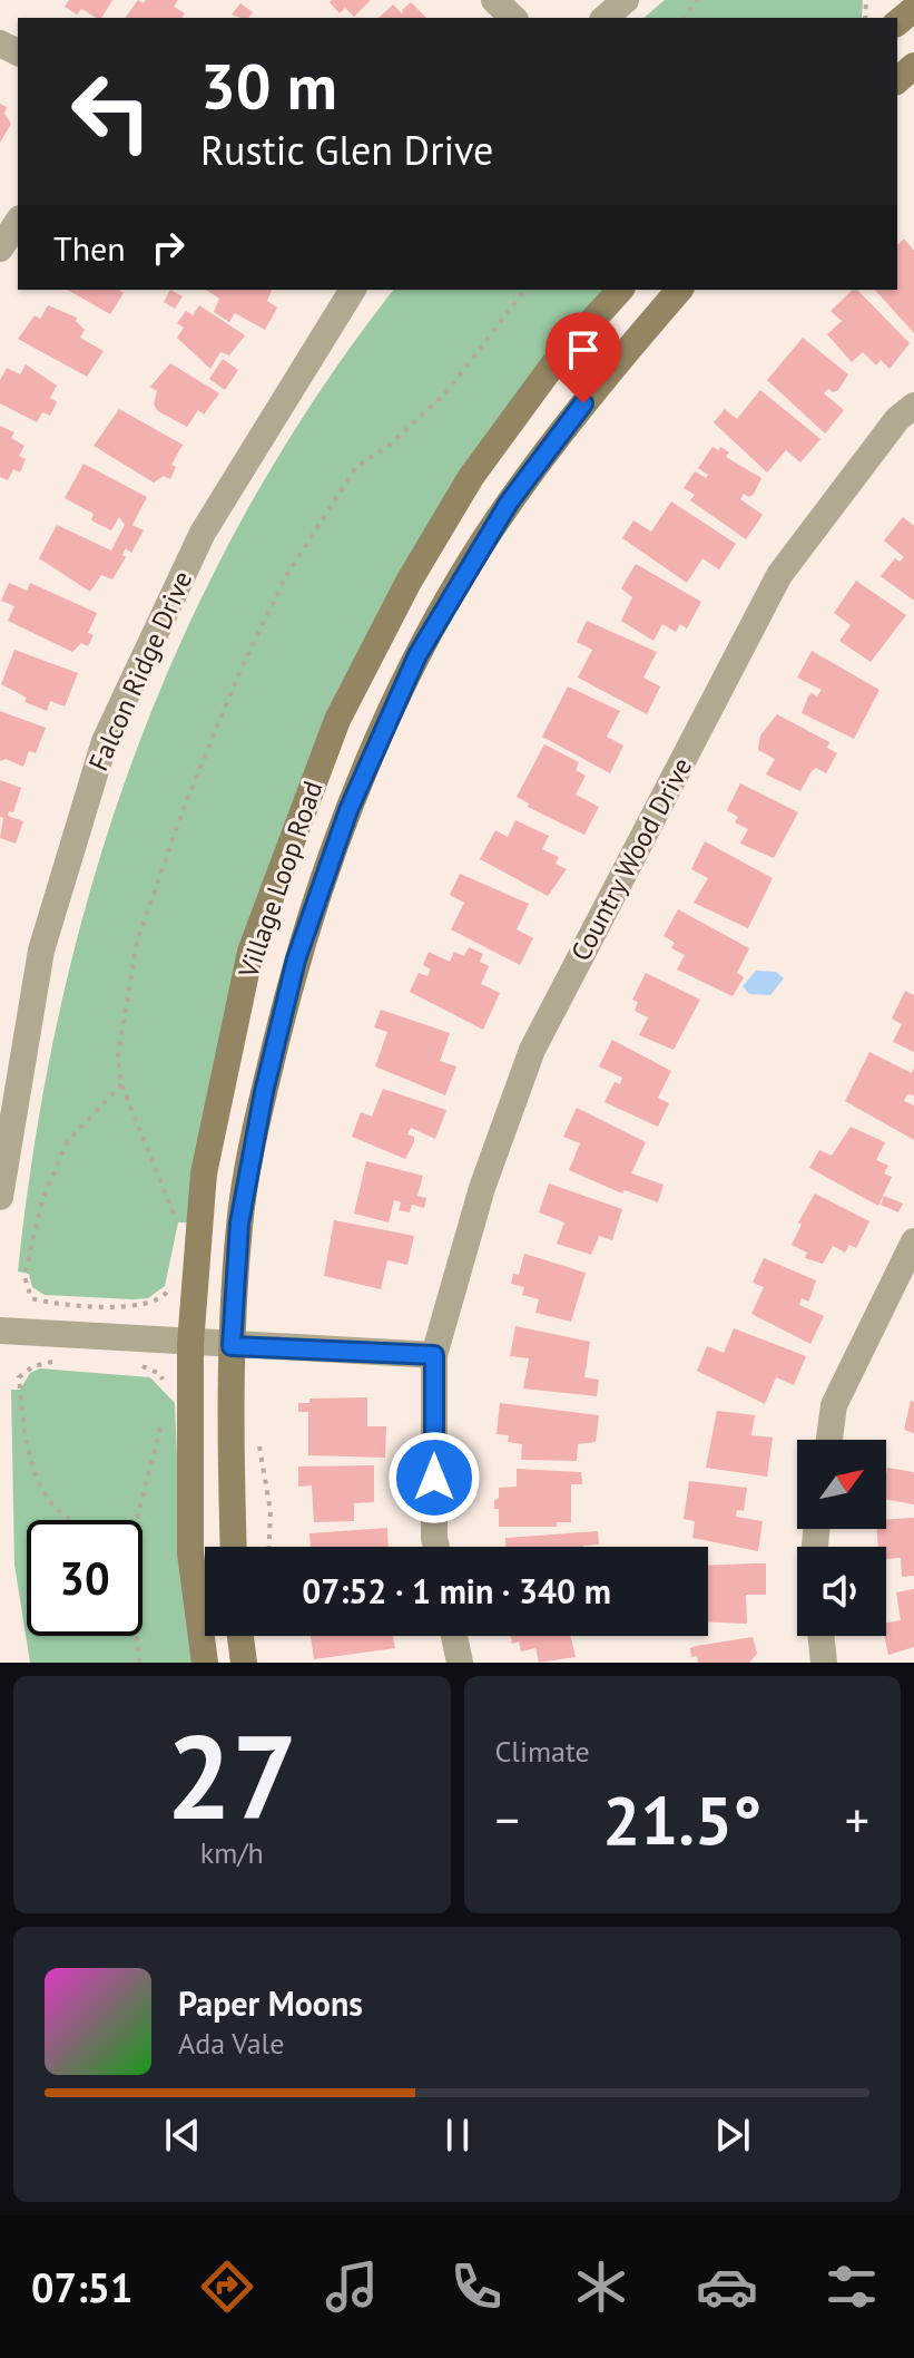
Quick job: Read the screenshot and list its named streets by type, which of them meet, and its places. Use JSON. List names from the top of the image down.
{
  "streets": {
    "main road": ["Village Loop Road"],
    "street": ["Falcon Ridge Drive", "Country Wood Drive"]
  },
  "north": "top right",
  "page": {
    "turn": ["30 m", "Rustic Glen Drive"],
    "then": "Then",
    "limit": "30",
    "trip": "07:52 · 1 min · 340 m",
    "tile": [
      ["27", "km/h"],
      "Climate"
    ],
    "heat": ["−", "21.5°", "+"],
    "song": ["Paper Moons", "Ada Vale"],
    "tabs": "07:51"
  }
}
